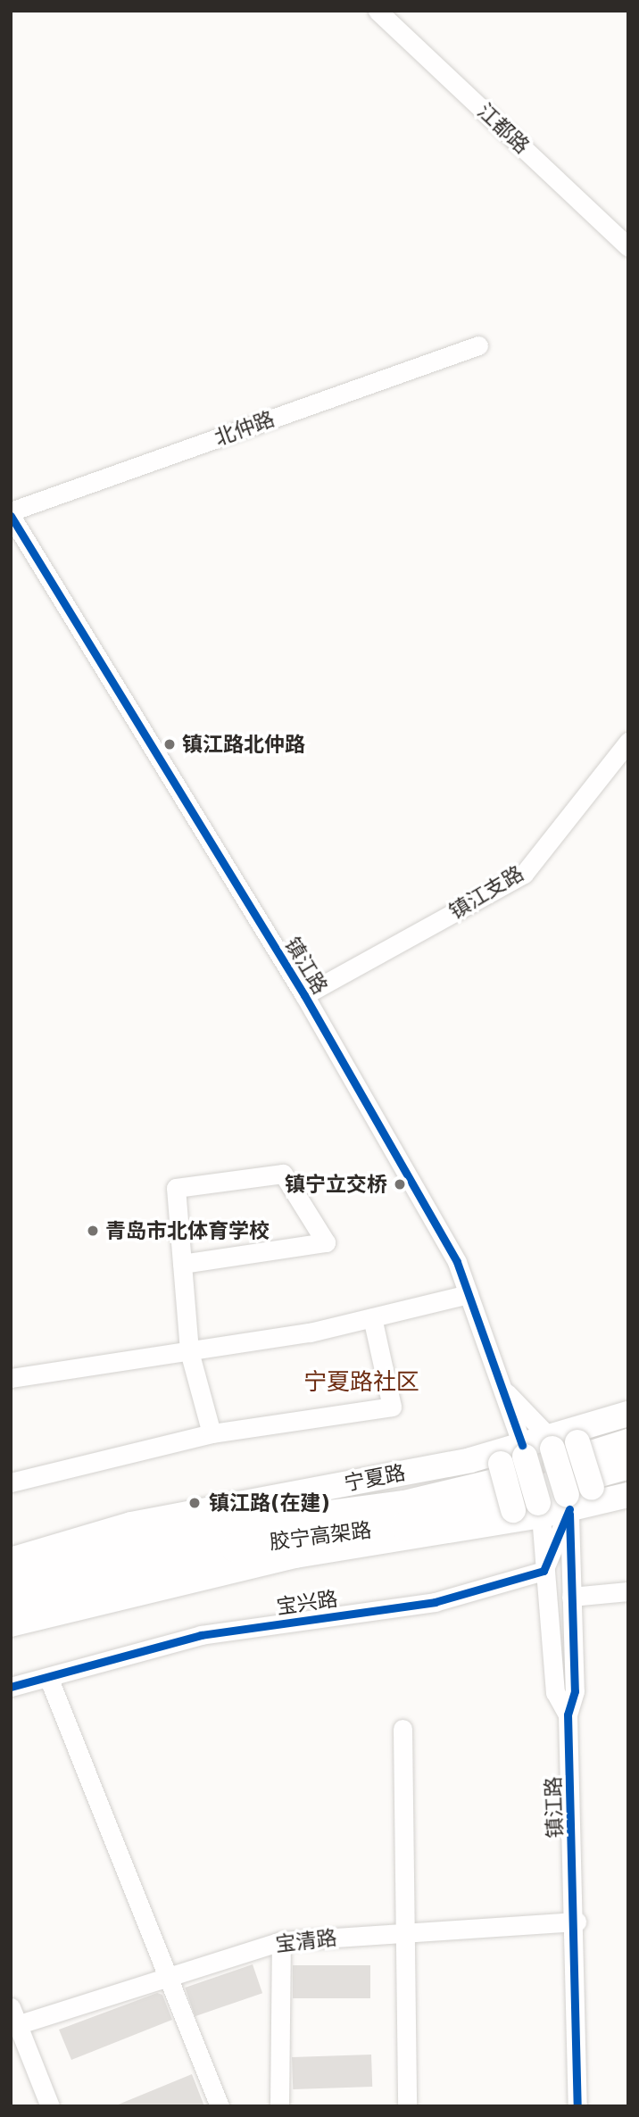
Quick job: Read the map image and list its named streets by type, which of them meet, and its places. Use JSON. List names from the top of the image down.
{
  "streets": {
    "highway": ["胶宁高架路"],
    "main road": ["镇江路", "宁夏路"],
    "street": [
      "江都路",
      "北仲路",
      "镇江支路",
      "宝兴路",
      "宝清路"
    ]
  },
  "crossings": [
    ["北仲路", "镇江路"],
    ["镇江支路", "镇江路"],
    ["镇江路", "宁夏路"],
    ["镇江路", "宝兴路"],
    ["镇江路", "宝清路"]
  ],
  "districts": ["宁夏路社区"],
  "places": [
    "镇江路北仲路",
    "镇宁立交桥",
    "青岛市北体育学校",
    "镇江路(在建)"
  ]
}
